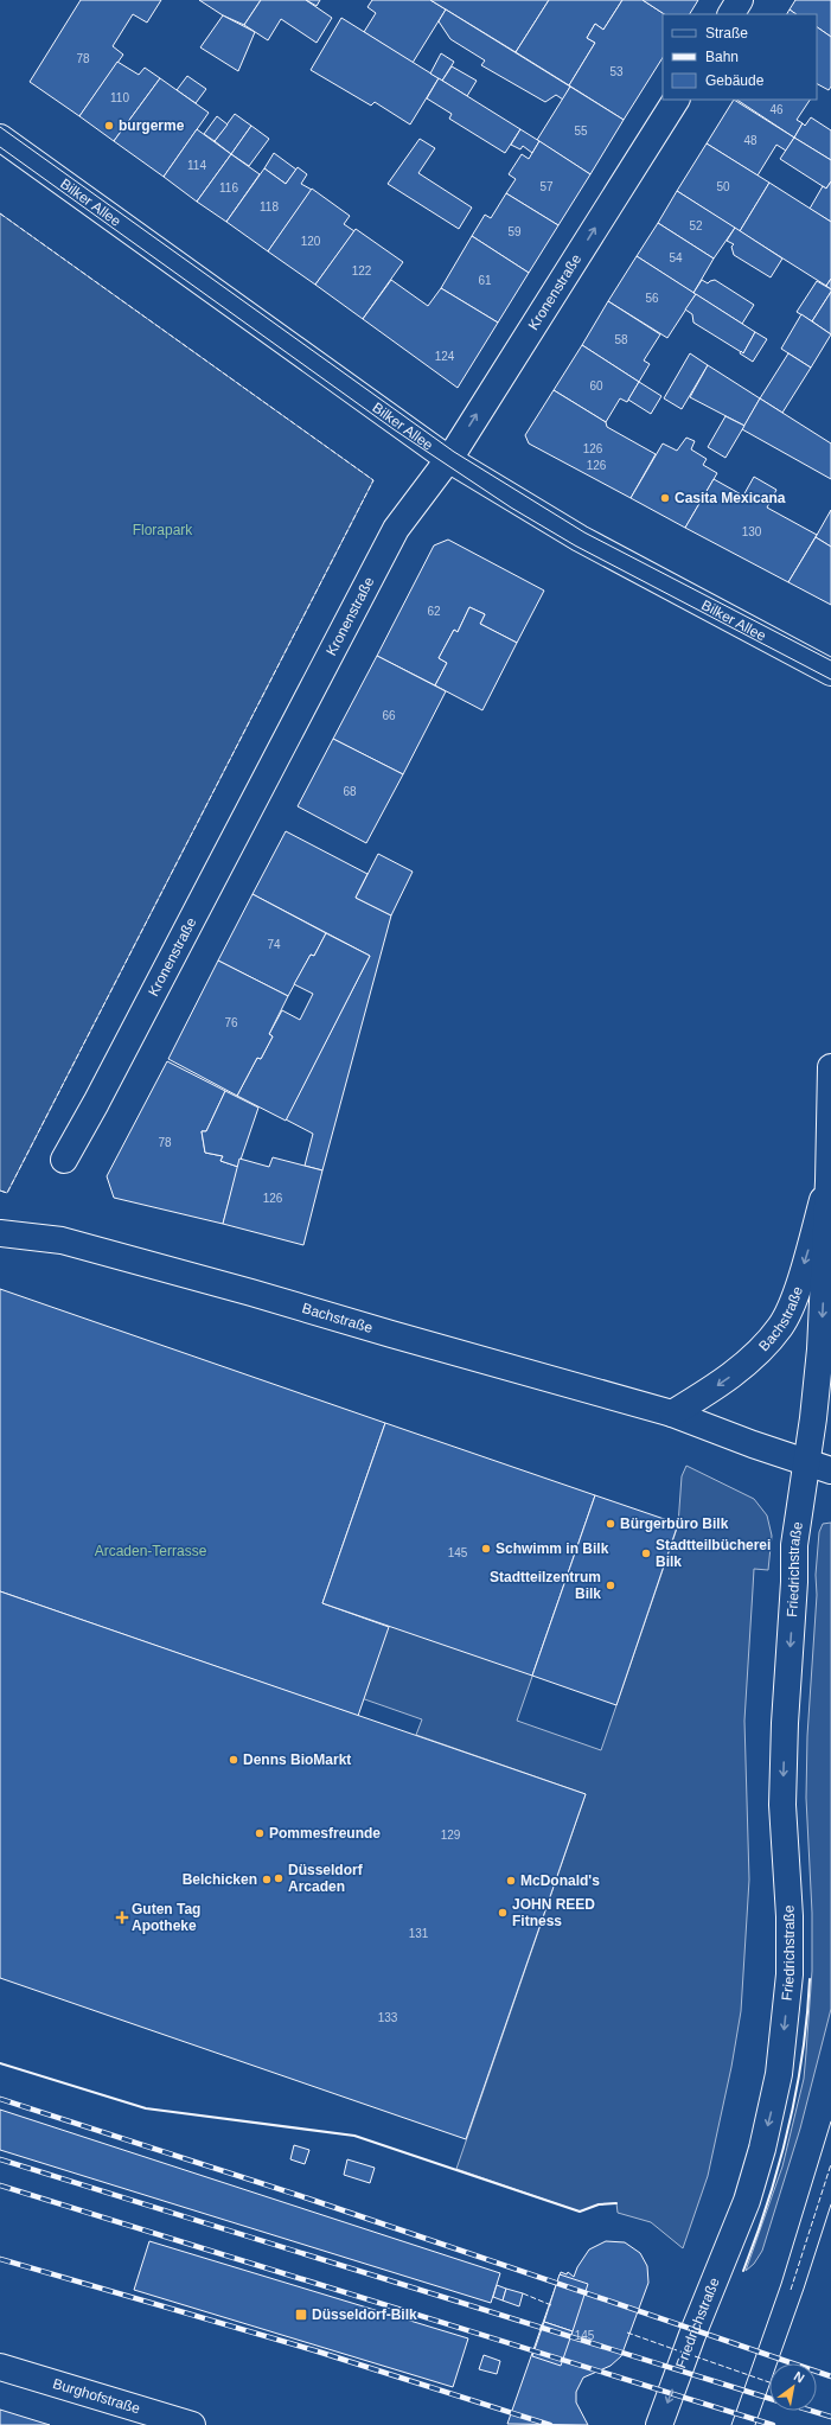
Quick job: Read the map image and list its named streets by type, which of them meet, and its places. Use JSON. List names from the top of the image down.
{
  "streets": {
    "street": [
      "Bilker Allee",
      "Kronenstraße",
      "Bachstraße",
      "Friedrichstraße",
      "Burghofstraße"
    ]
  },
  "crossings": [
    ["Bilker Allee", "Kronenstraße"],
    ["Bachstraße", "Friedrichstraße"]
  ],
  "one_way": ["Friedrichstraße"],
  "parks": ["Florapark", "Arcaden-Terrasse"],
  "places": {
    "other": [
      "burgerme",
      "Casita Mexicana",
      "Bürgerbüro Bilk",
      "Schwimm in Bilk",
      "Stadtteilbücherei Bilk",
      "Stadtteilzentrum Bilk",
      "Denns BioMarkt",
      "Pommesfreunde",
      "Düsseldorf Arcaden",
      "Belchicken",
      "McDonald's",
      "JOHN REED Fitness"
    ],
    "health": ["Guten Tag Apotheke"],
    "transit": ["Düsseldorf-Bilk"]
  },
  "house_numbers": [
    "78",
    "53",
    "110",
    "46",
    "55",
    "48",
    "114",
    "57",
    "50",
    "116",
    "118",
    "52",
    "59",
    "120",
    "54",
    "122",
    "61",
    "56",
    "58",
    "124",
    "60",
    "126",
    "126",
    "130",
    "62",
    "66",
    "68",
    "74",
    "76",
    "78",
    "126",
    "145",
    "129",
    "131",
    "133",
    "145"
  ],
  "legend": ["Straße", "Bahn", "Gebäude"],
  "north": "top right"
}
